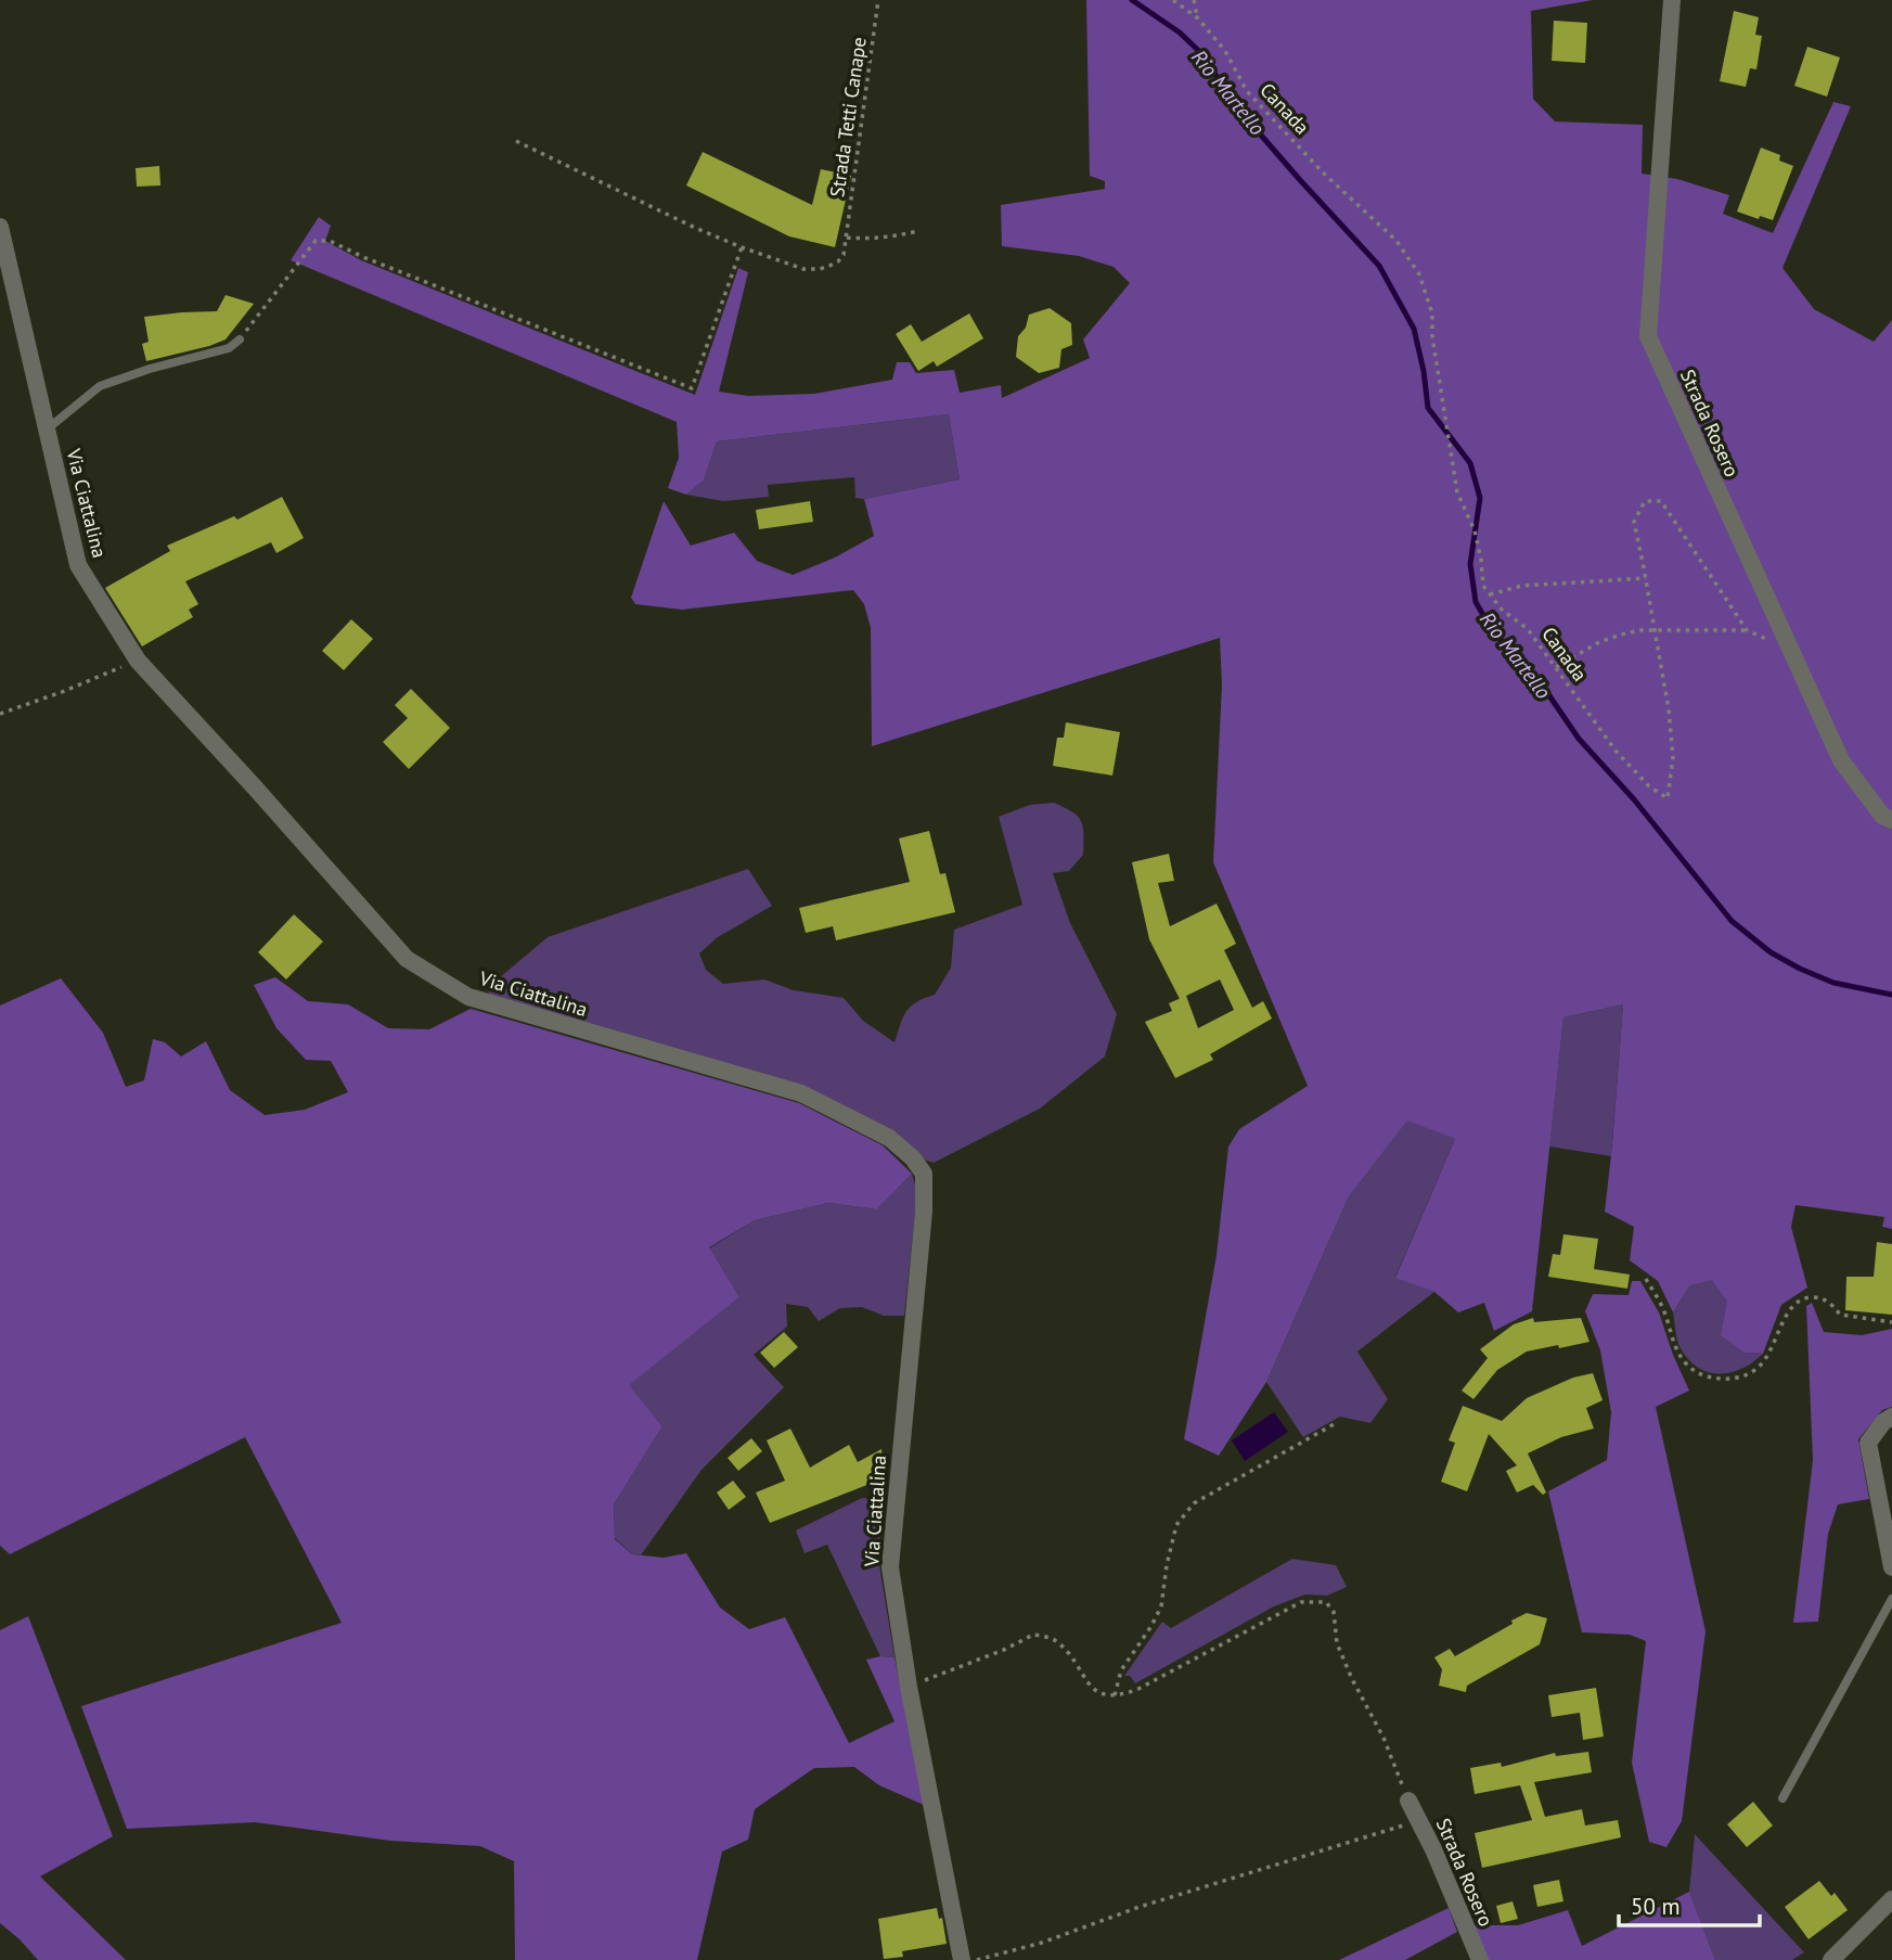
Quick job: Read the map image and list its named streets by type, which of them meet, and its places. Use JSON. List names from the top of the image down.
{
  "streets": {
    "street": ["Strada Rosero", "Via Ciattalina"],
    "path": ["Canada", "Strada Tetti Canape"]
  },
  "water": ["Rio Martello"],
  "scale_bar": "50 m"
}
